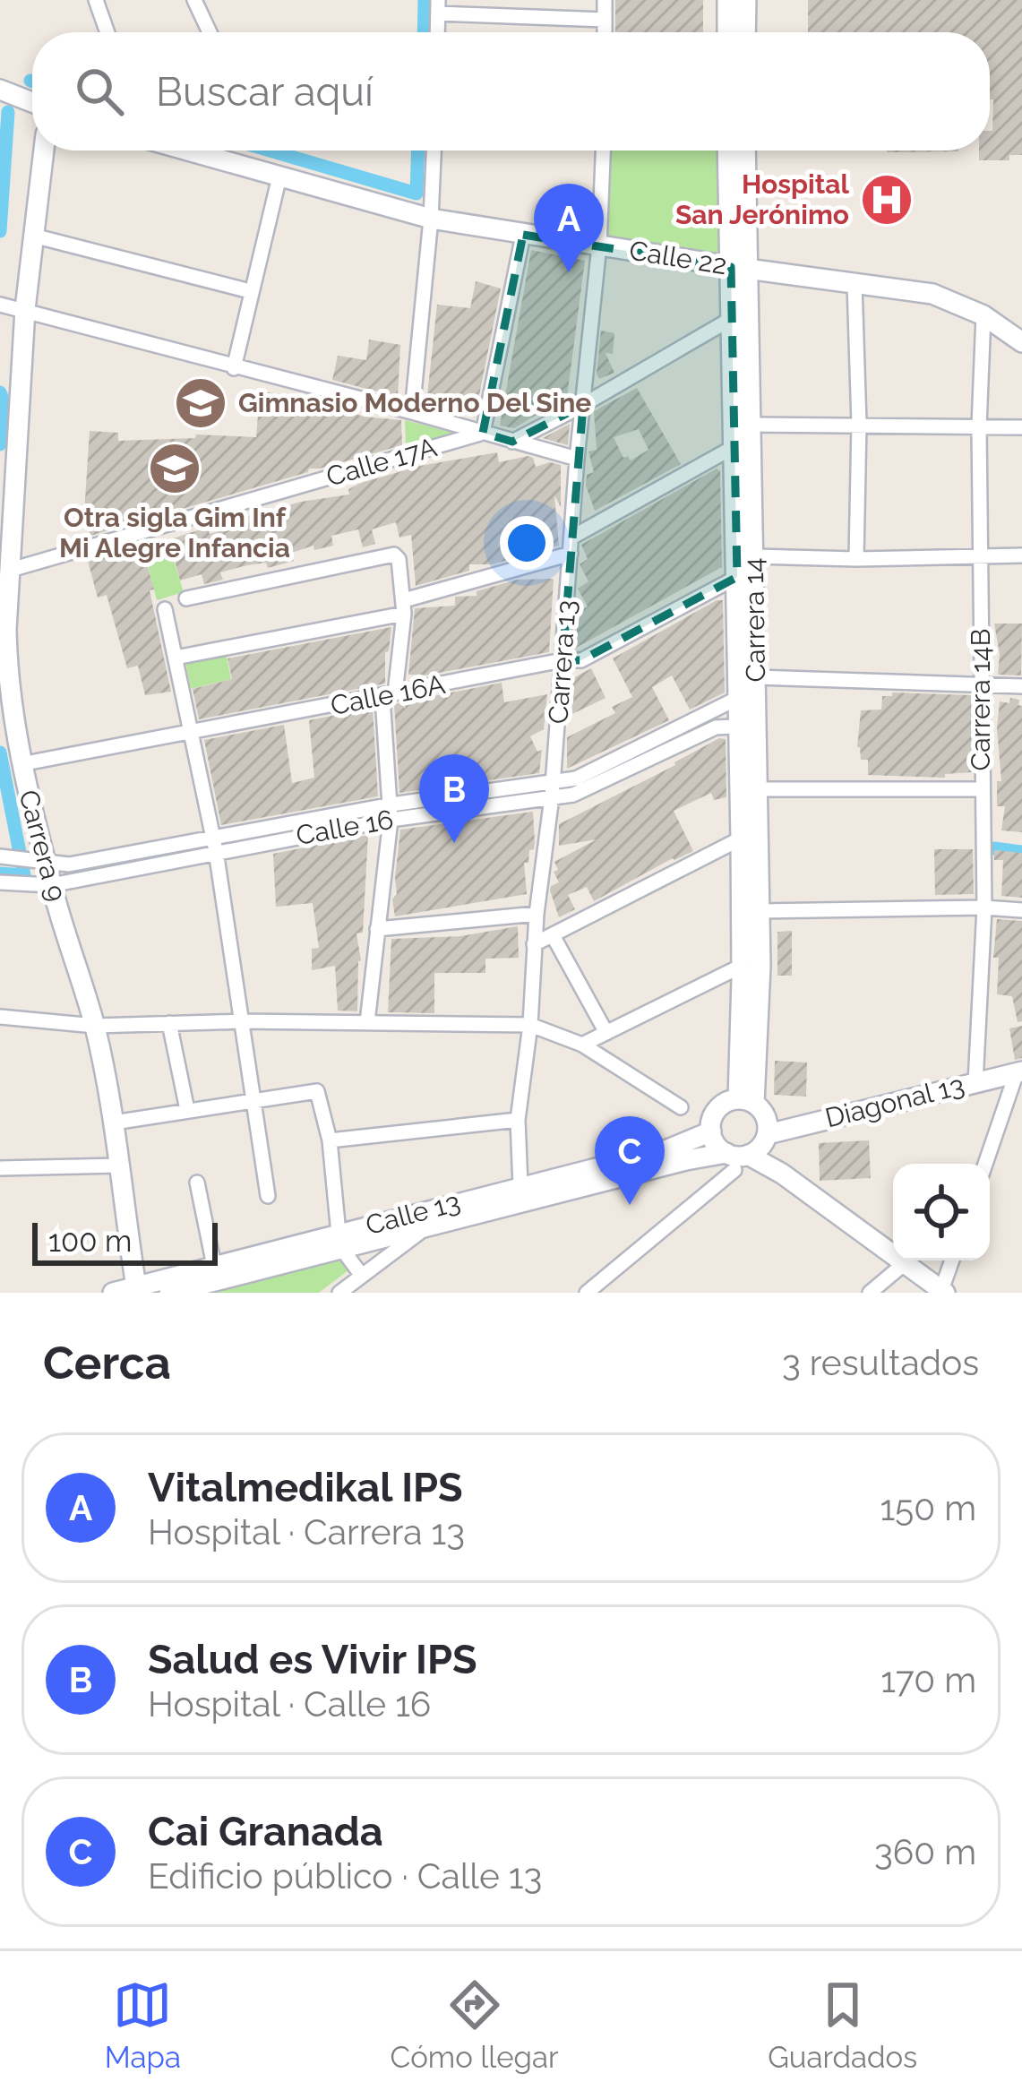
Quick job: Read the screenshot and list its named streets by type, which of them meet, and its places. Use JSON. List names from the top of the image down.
{
  "streets": {
    "main road": [
      "Calle 22",
      "Carrera 14",
      "Carrera 9",
      "Diagonal 13",
      "Calle 13"
    ],
    "street": [
      "Calle 17A",
      "Carrera 13",
      "Calle 16A",
      "Carrera 14B",
      "Calle 16"
    ]
  },
  "crossings": [
    ["Calle 22", "Carrera 14"],
    ["Calle 22", "Carrera 13"],
    ["Calle 22", "Carrera 14B"],
    ["Calle 17A", "Carrera 9"],
    ["Carrera 14", "Calle 16A"],
    ["Carrera 14", "Calle 16"],
    ["Carrera 14", "Diagonal 13"],
    ["Carrera 14", "Calle 13"],
    ["Carrera 13", "Calle 16A"],
    ["Carrera 13", "Calle 16"],
    ["Carrera 13", "Calle 13"],
    ["Calle 16A", "Carrera 9"],
    ["Carrera 14B", "Diagonal 13"],
    ["Calle 16", "Carrera 9"],
    ["Carrera 9", "Calle 13"],
    ["Diagonal 13", "Calle 13"]
  ],
  "places": {
    "hospital": ["Hospital San Jerónimo"],
    "school or university": ["Gimnasio Moderno Del Sine", "Otra sigla Gim Inf Mi Alegre Infancia"]
  },
  "scale_bar": "100 m",
  "page": {
    "search": "Buscar aquí",
    "pins": ["A", "B", "C"],
    "scale": "100 m",
    "heading": ["Cerca", "3 resultados"],
    "list": [
      {
        "mark": "A",
        "name": "Vitalmedikal IPS",
        "note": "Hospital · Carrera 13",
        "value": "150 m"
      },
      {
        "mark": "B",
        "name": "Salud es Vivir IPS",
        "note": "Hospital · Calle 16",
        "value": "170 m"
      },
      {
        "mark": "C",
        "name": "Cai Granada",
        "note": "Edificio público · Calle 13",
        "value": "360 m"
      }
    ],
    "nav": ["Mapa", "Cómo llegar", "Guardados"]
  }
}
